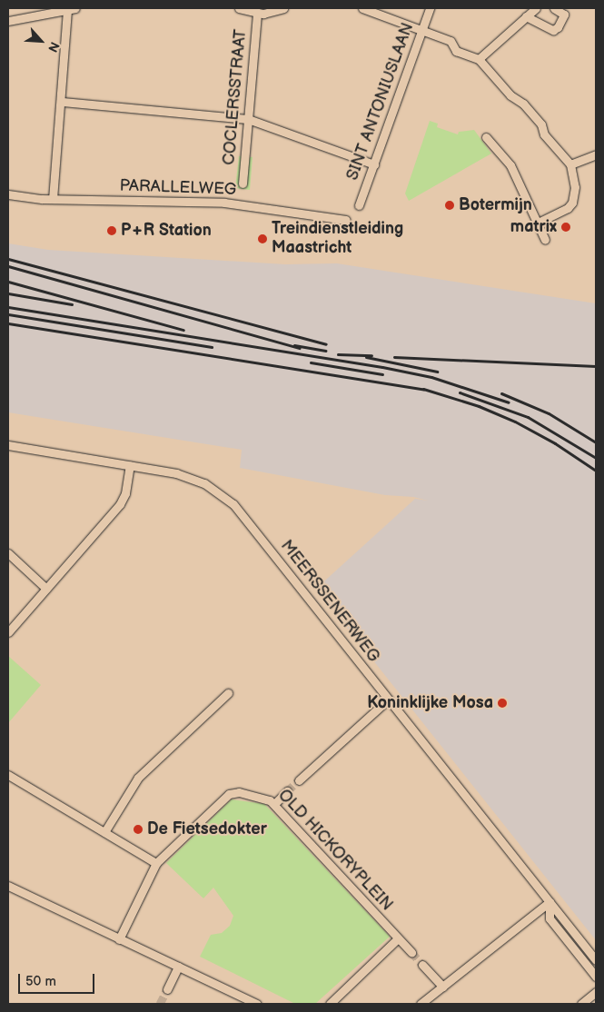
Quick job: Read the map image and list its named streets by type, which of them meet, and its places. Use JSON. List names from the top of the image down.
{
  "streets": {
    "street": [
      "COCLERSSTRAAT",
      "SINT ANTONIUSLAAN",
      "PARALLELWEG",
      "MEERSSENERWEG",
      "OLD HICKORYPLEIN"
    ]
  },
  "places": [
    "Botermijn",
    "matrix",
    "P+R Station",
    "Treindienstleiding Maastricht",
    "Koninklijke Mosa",
    "De Fietsedokter"
  ],
  "scale_bar": "50 m",
  "north": "bottom right"
}
